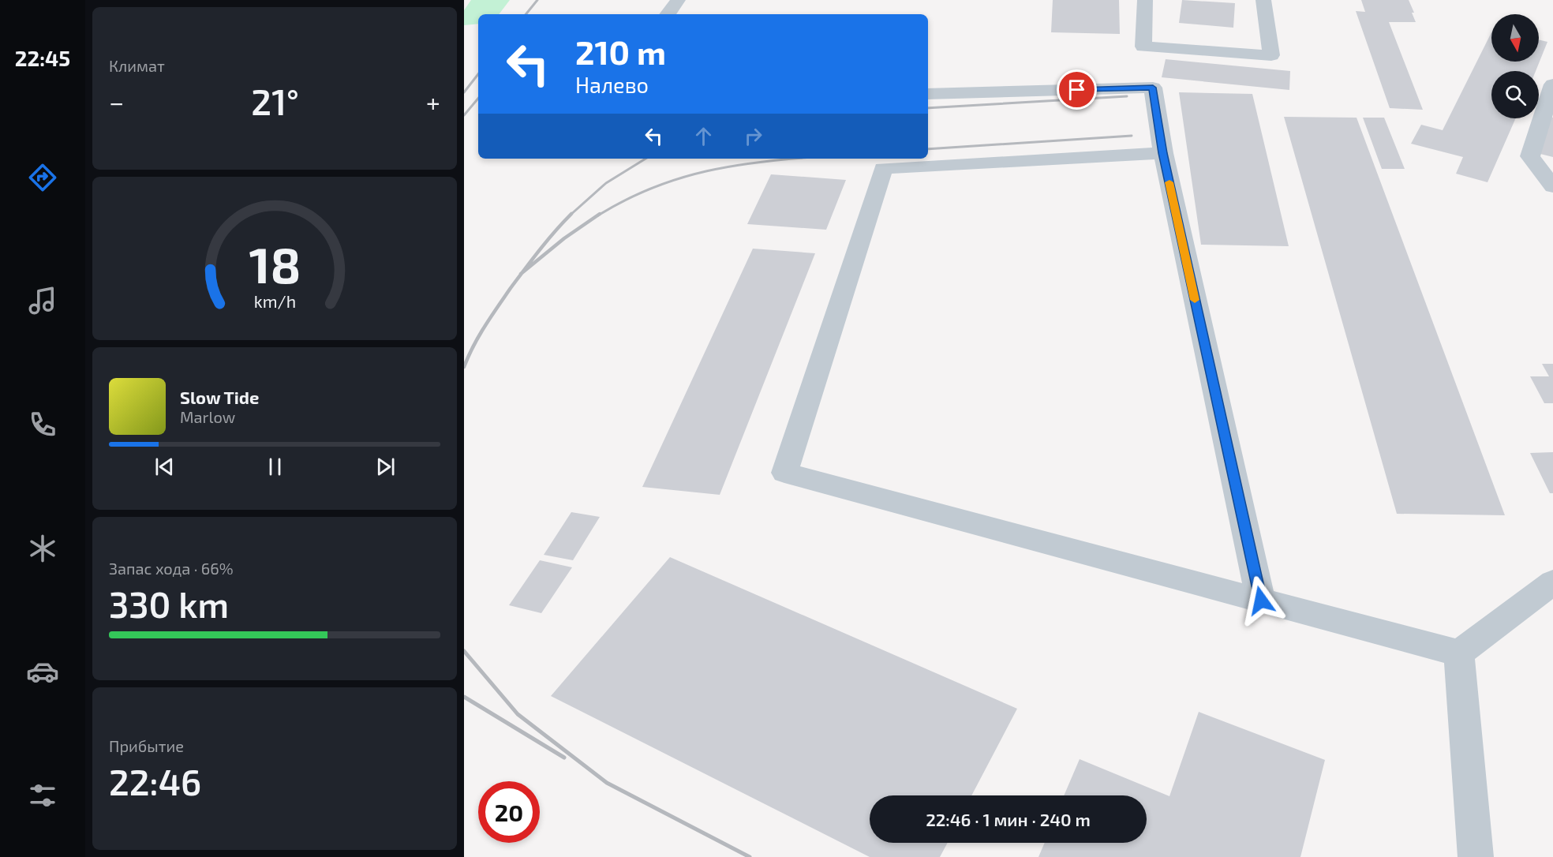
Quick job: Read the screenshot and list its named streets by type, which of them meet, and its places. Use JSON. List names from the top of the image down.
{
  "north": "bottom",
  "page": {
    "tabs": "22:45",
    "tile": [
      "Климат",
      ["Запас хода · 66%", "330 km"],
      ["Прибытие", "22:46"]
    ],
    "turn": ["210 m", "Налево"],
    "heat": ["−", "21°", "+"],
    "song": ["Slow Tide", "Marlow"],
    "limit": "20",
    "trip": "22:46 · 1 мин · 240 m",
    "gauge": ["18", "km/h"]
  }
}
